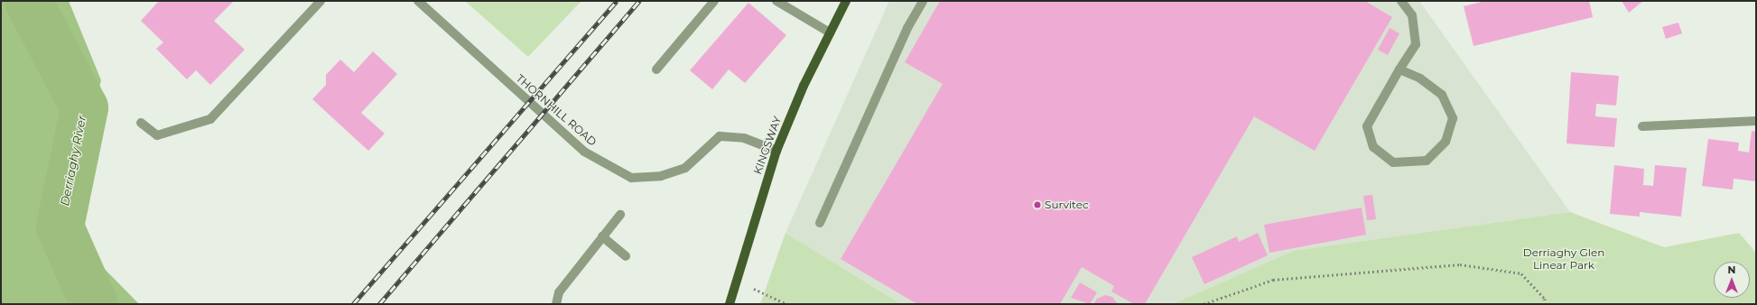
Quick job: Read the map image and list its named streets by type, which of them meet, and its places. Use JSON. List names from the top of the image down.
{
  "streets": {
    "main road": ["KINGSWAY"],
    "street": ["THORNHILL ROAD"]
  },
  "crossings": [
    ["THORNHILL ROAD", "KINGSWAY"]
  ],
  "water": ["Derriaghy River"],
  "parks": ["Derriaghy Glen Linear Park"],
  "places": ["Survitec"],
  "north": "top"
}
